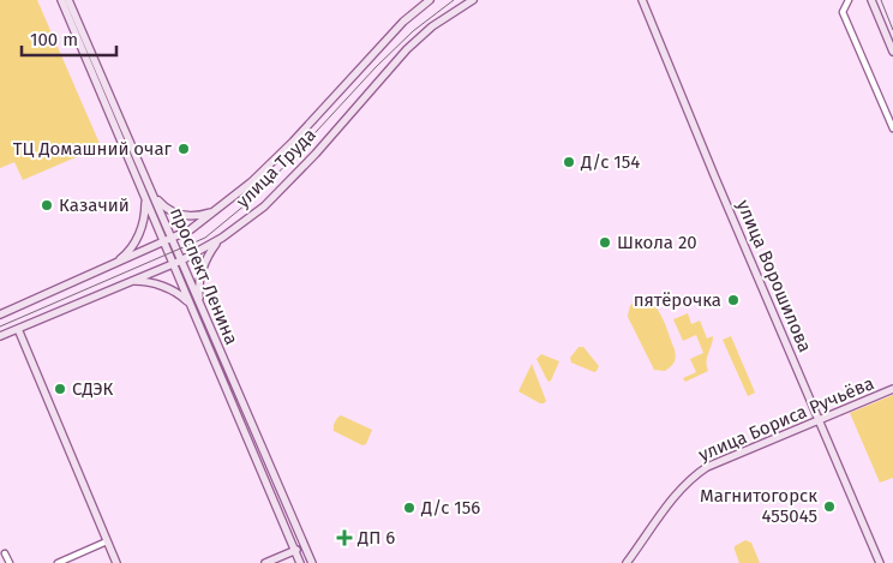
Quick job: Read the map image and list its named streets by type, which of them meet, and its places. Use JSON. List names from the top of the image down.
{
  "streets": {
    "main road": [
      "улица Труда",
      "проспект Ленина",
      "улица Ворошилова",
      "улица Бориса Ручьёва"
    ]
  },
  "crossings": [
    ["улица Труда", "проспект Ленина"],
    ["улица Ворошилова", "улица Бориса Ручьёва"]
  ],
  "places": {
    "other": [
      "ТЦ Домашний очаг",
      "Д/с 154",
      "Казачий",
      "Школа 20",
      "пятёрочка",
      "СДЭК",
      "Магнитогорск 455045",
      "Д/с 156"
    ],
    "health": ["ДП 6"]
  },
  "scale_bar": "100 m"
}
